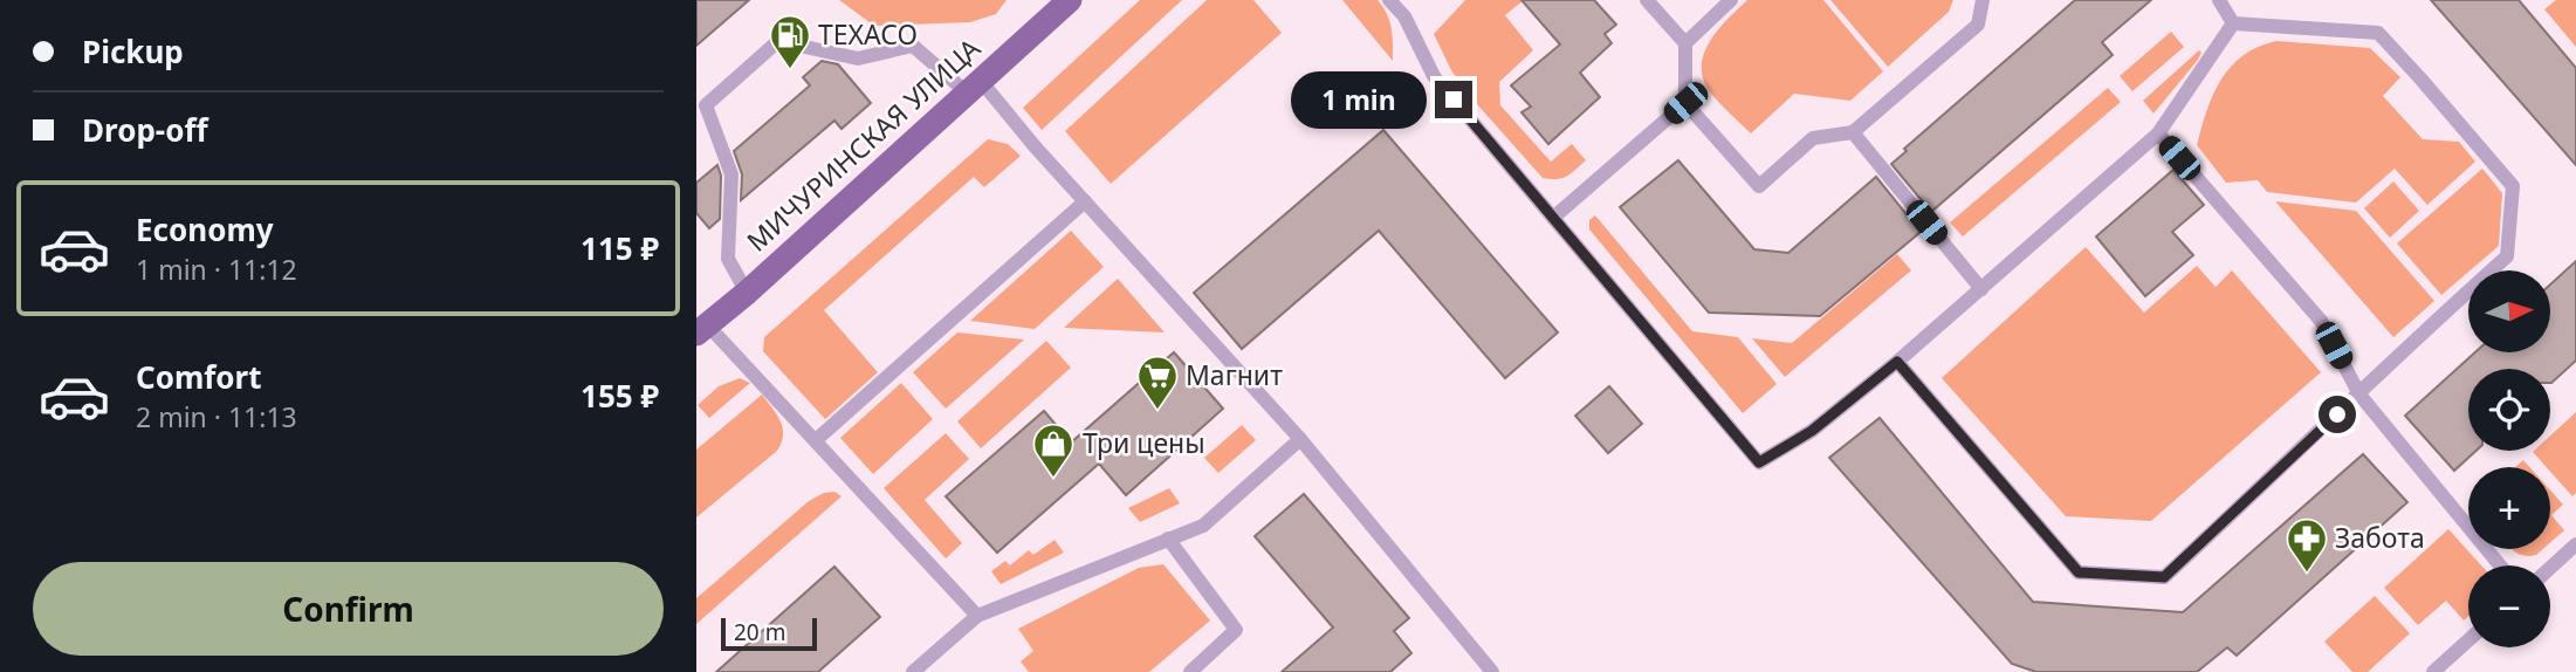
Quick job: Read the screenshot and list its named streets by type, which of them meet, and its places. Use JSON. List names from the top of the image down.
{
  "streets": {
    "main road": ["МИЧУРИНСКАЯ УЛИЦА"]
  },
  "places": {
    "fuel station": ["ТЕХАСО"],
    "supermarket": ["Магнит"],
    "shop": ["Три цены"],
    "pharmacy": ["Забота"]
  },
  "scale_bar": "20 m",
  "north": "right",
  "page": {
    "banner": ["Pickup", "Drop-off"],
    "bubble": "1 min",
    "list": [
      {
        "name": "Economy",
        "note": "1 min · 11:12",
        "value": "115 ₽"
      },
      {
        "name": "Comfort",
        "note": "2 min · 11:13",
        "value": "155 ₽"
      }
    ],
    "map_buttons": ["+", "−"],
    "buttons": "Confirm",
    "scale": "20 m"
  }
}
